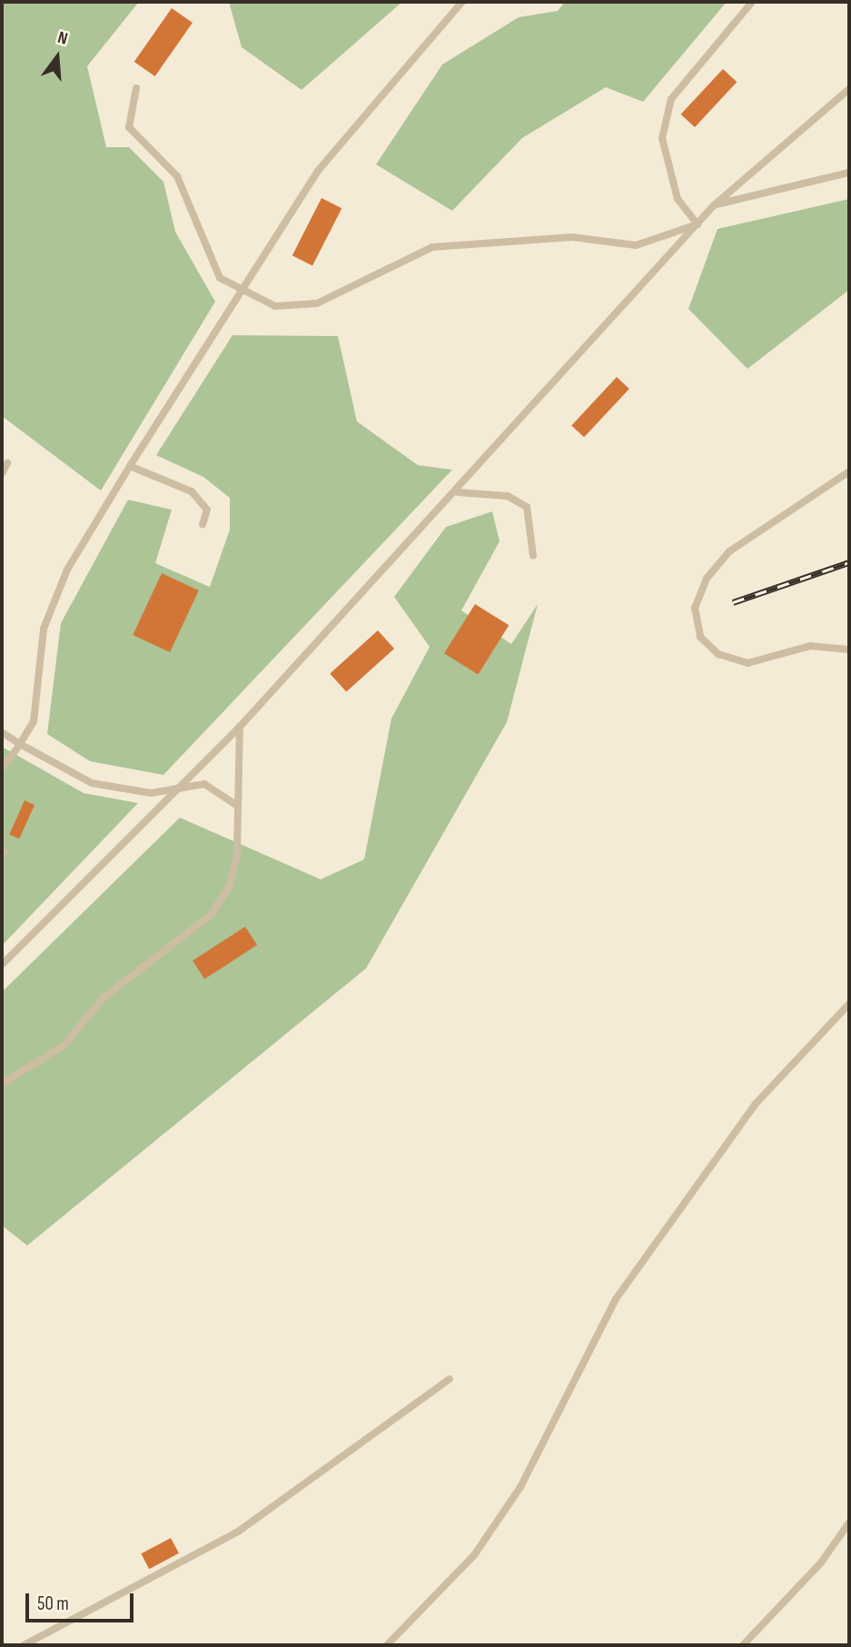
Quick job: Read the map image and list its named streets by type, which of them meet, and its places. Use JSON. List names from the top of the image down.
{
  "scale_bar": "50 m",
  "north": "top"
}
